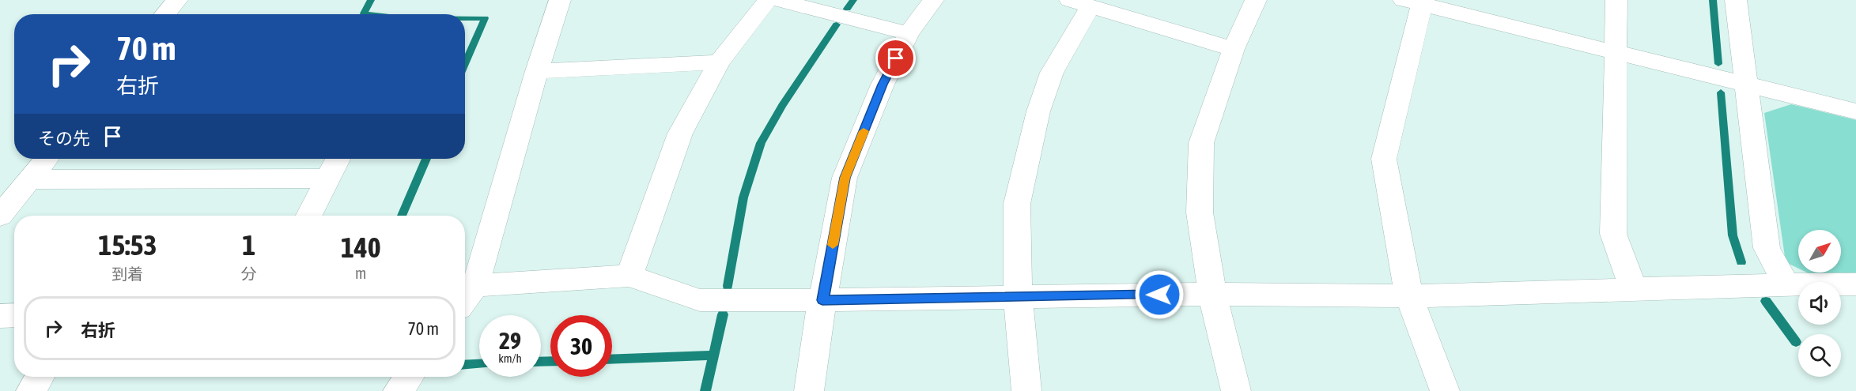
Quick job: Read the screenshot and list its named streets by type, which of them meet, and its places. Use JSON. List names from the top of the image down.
{
  "north": "top right",
  "page": {
    "turn": ["70 m", "右折"],
    "then": "その先",
    "eta": [
      "15:53",
      "到着",
      "1",
      "分",
      "140",
      "m"
    ],
    "list": [
      {
        "name": "右折",
        "value": "70 m"
      }
    ],
    "speed": "29 km/h",
    "limit": "30"
  }
}
